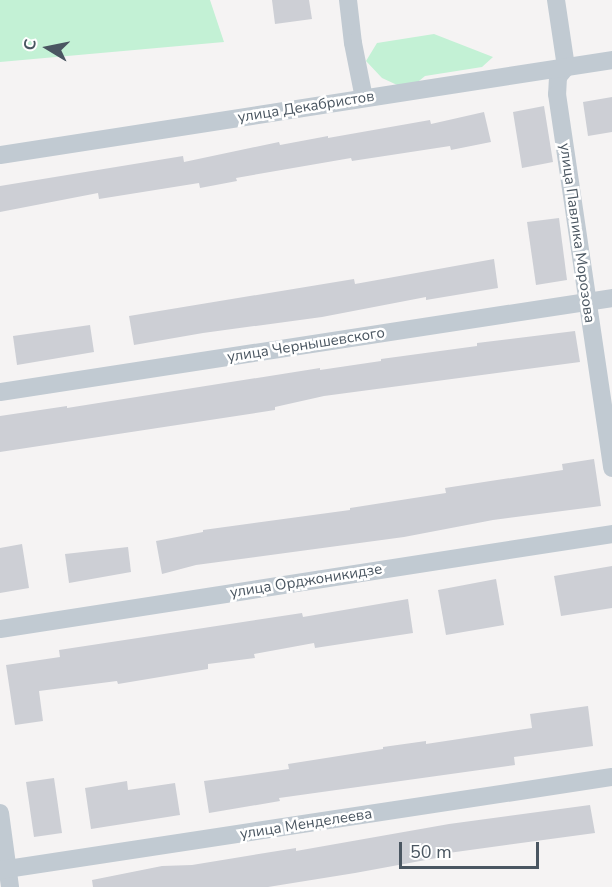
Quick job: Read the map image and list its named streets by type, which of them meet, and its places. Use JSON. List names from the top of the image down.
{
  "streets": {
    "street": [
      "улица Декабристов",
      "улица Павлика Морозова",
      "улица Чернышевского",
      "улица Орджоникидзе",
      "улица Менделеева"
    ]
  },
  "crossings": [
    ["улица Декабристов", "улица Павлика Морозова"],
    ["улица Павлика Морозова", "улица Чернышевского"]
  ],
  "scale_bar": "50 m",
  "north": "left"
}
